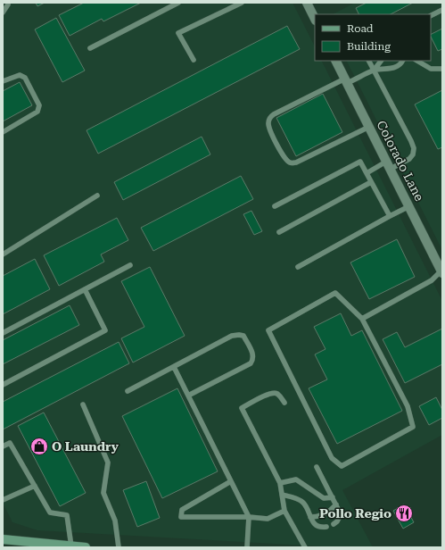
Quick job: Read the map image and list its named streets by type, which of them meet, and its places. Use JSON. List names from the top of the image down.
{
  "streets": {
    "street": ["Colorado Lane"]
  },
  "places": {
    "shop": ["O Laundry"],
    "restaurant": ["Pollo Regio"]
  },
  "legend": ["Road", "Building"]
}
